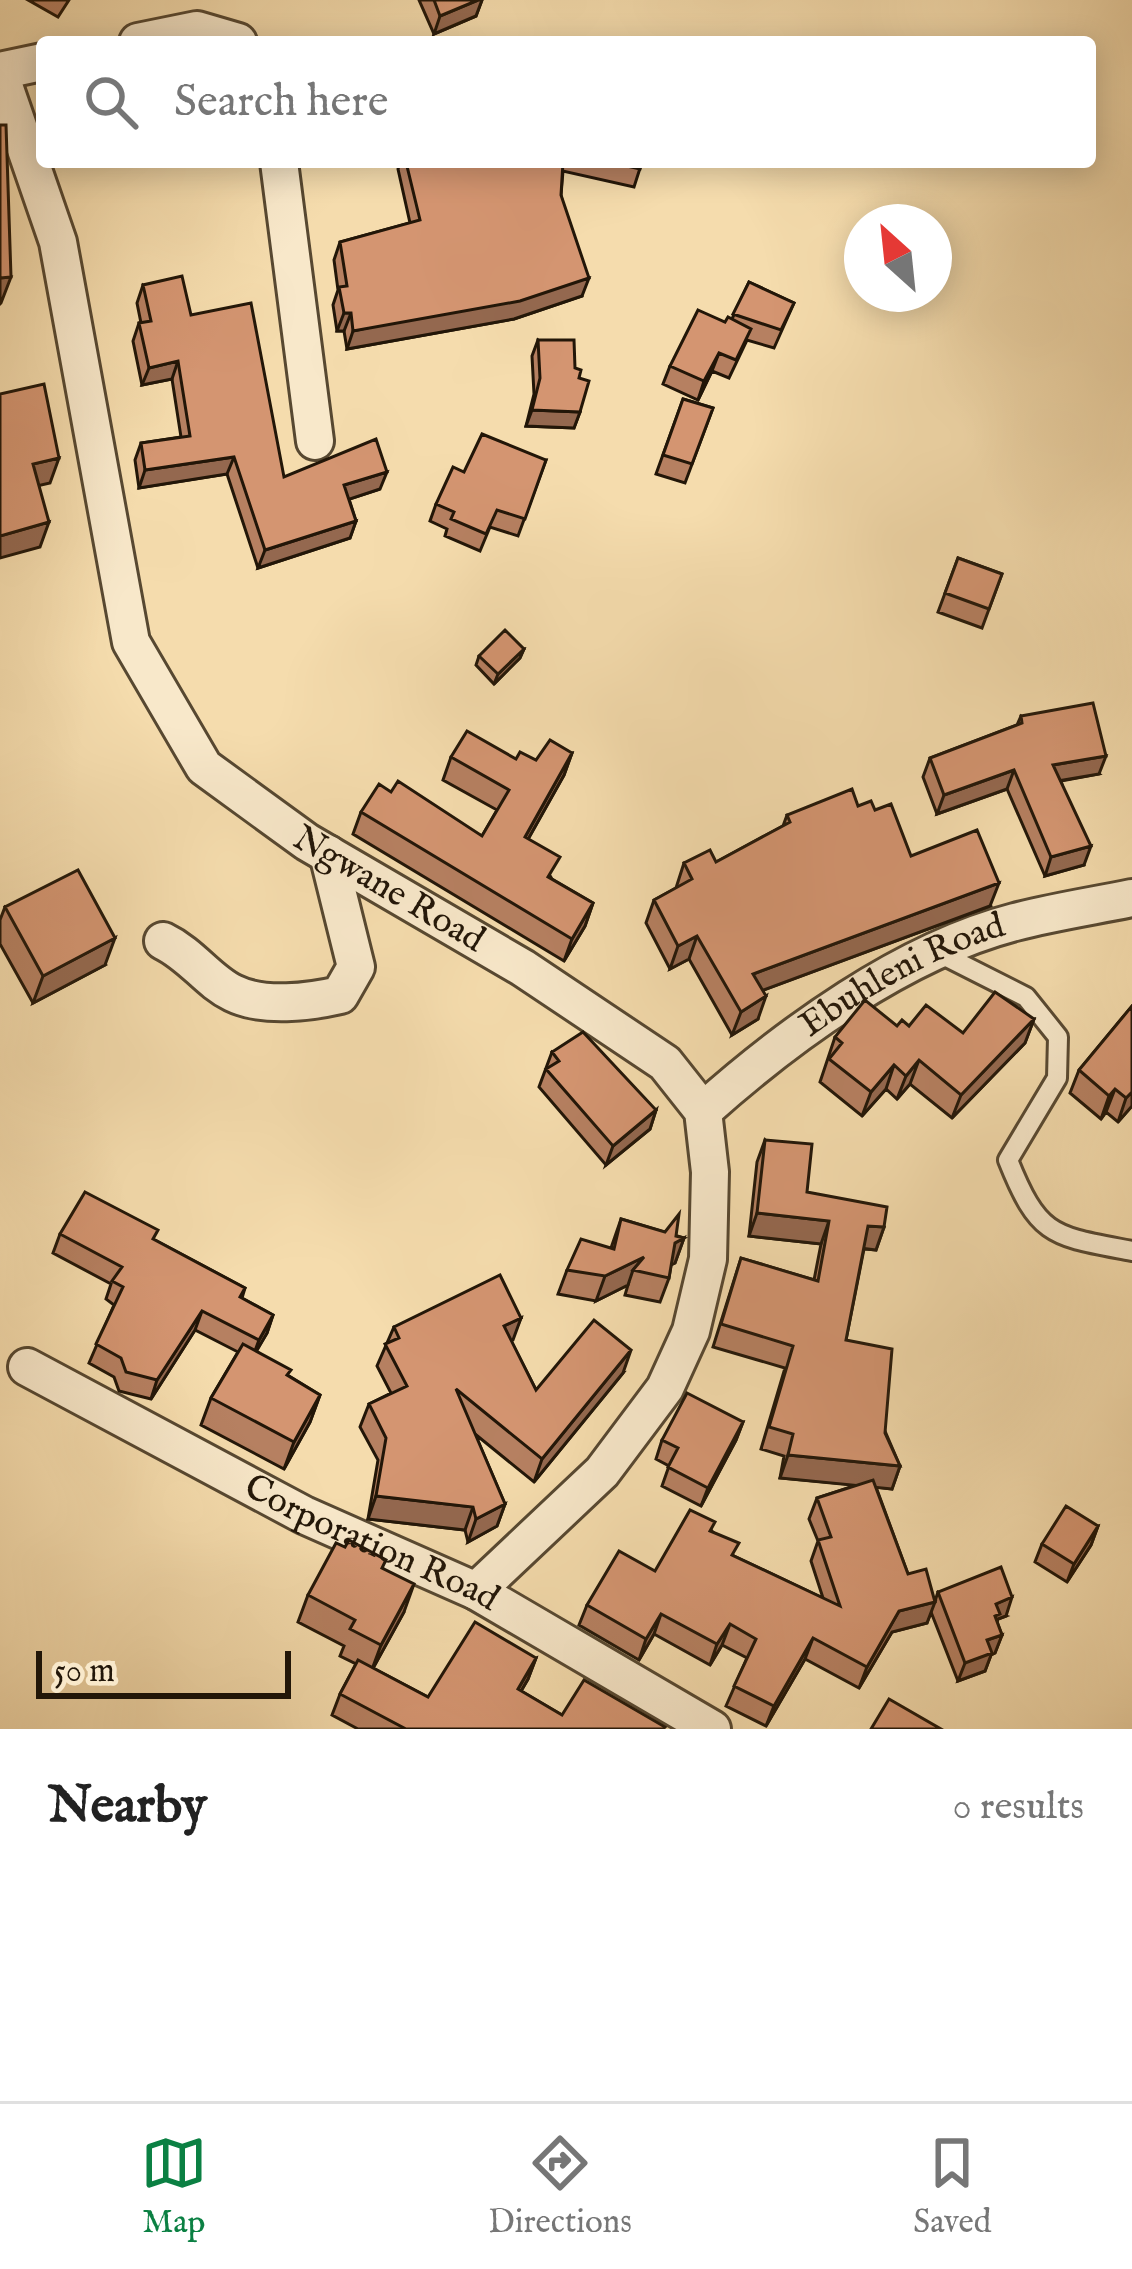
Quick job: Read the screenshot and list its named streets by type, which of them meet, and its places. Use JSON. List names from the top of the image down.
{
  "streets": {
    "street": ["Ngwane Road", "Ebuhleni Road", "Corporation Road"]
  },
  "crossings": [
    ["Ngwane Road", "Ebuhleni Road"]
  ],
  "scale_bar": "50 m",
  "north": "top left",
  "page": {
    "search": "Search here",
    "scale": "50 m",
    "heading": ["Nearby", "0 results"],
    "nav": ["Map", "Directions", "Saved"]
  }
}
